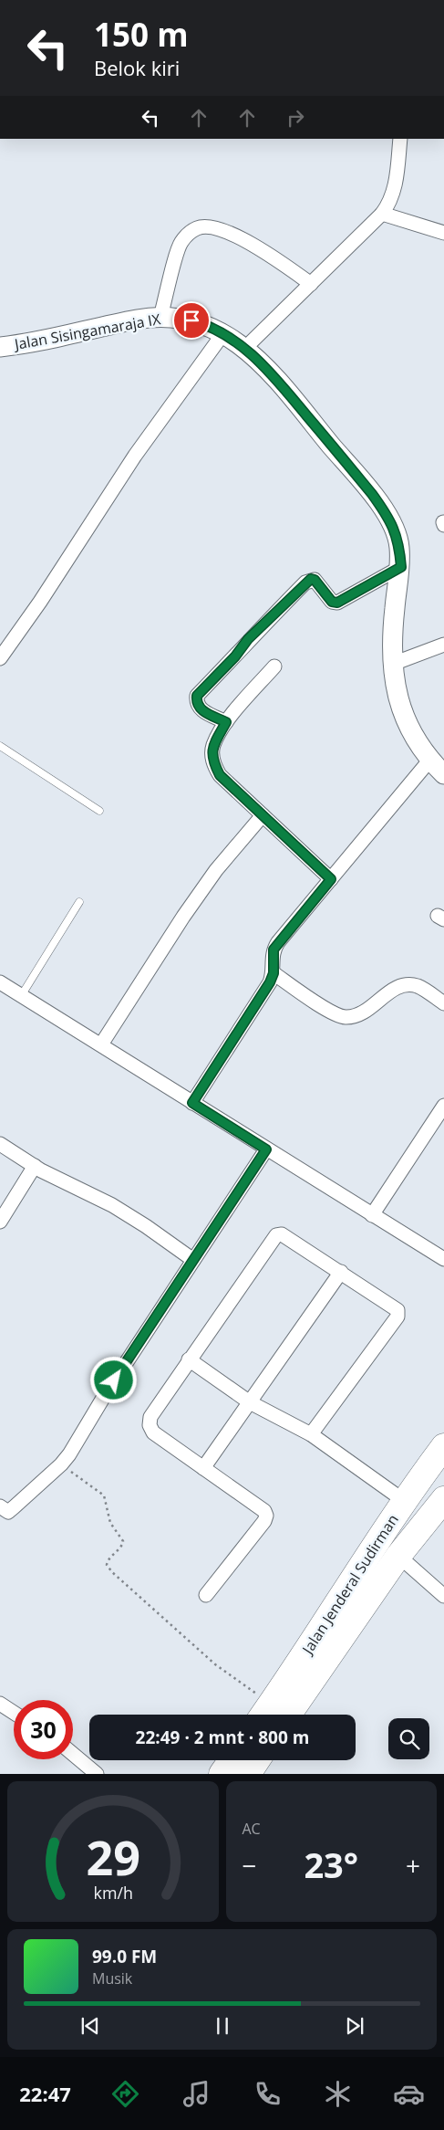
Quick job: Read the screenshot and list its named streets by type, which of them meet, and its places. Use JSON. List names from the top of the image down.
{
  "streets": {
    "highway": ["Jalan Jenderal Sudirman"],
    "street": ["Jalan Sisingamaraja IX"]
  },
  "page": {
    "turn": ["150 m", "Belok kiri"],
    "limit": "30",
    "trip": "22:49 · 2 mnt · 800 m",
    "tile": "AC",
    "heat": ["−", "23°", "+"],
    "song": ["99.0 FM", "Musik"],
    "tabs": "22:47",
    "gauge": ["29", "km/h"]
  }
}
